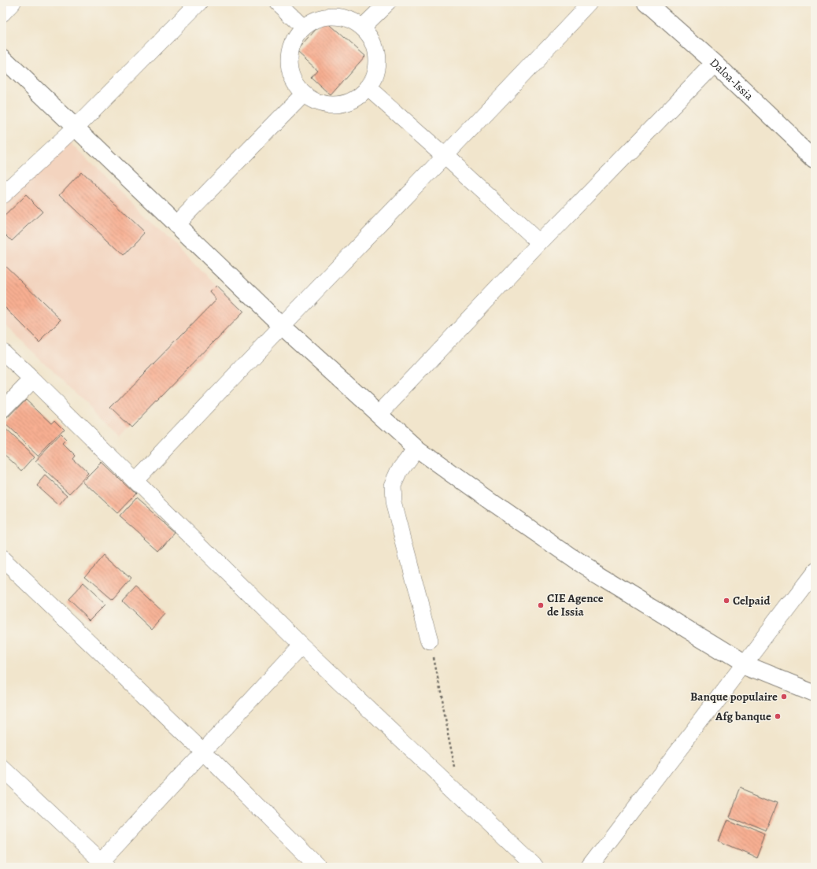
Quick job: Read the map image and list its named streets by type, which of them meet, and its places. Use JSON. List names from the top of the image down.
{
  "streets": {
    "street": ["Daloa-Issia"]
  },
  "places": [
    "Celpaid",
    "CIE Agence de Issia",
    "Banque populaire",
    "Afg banque"
  ]
}
